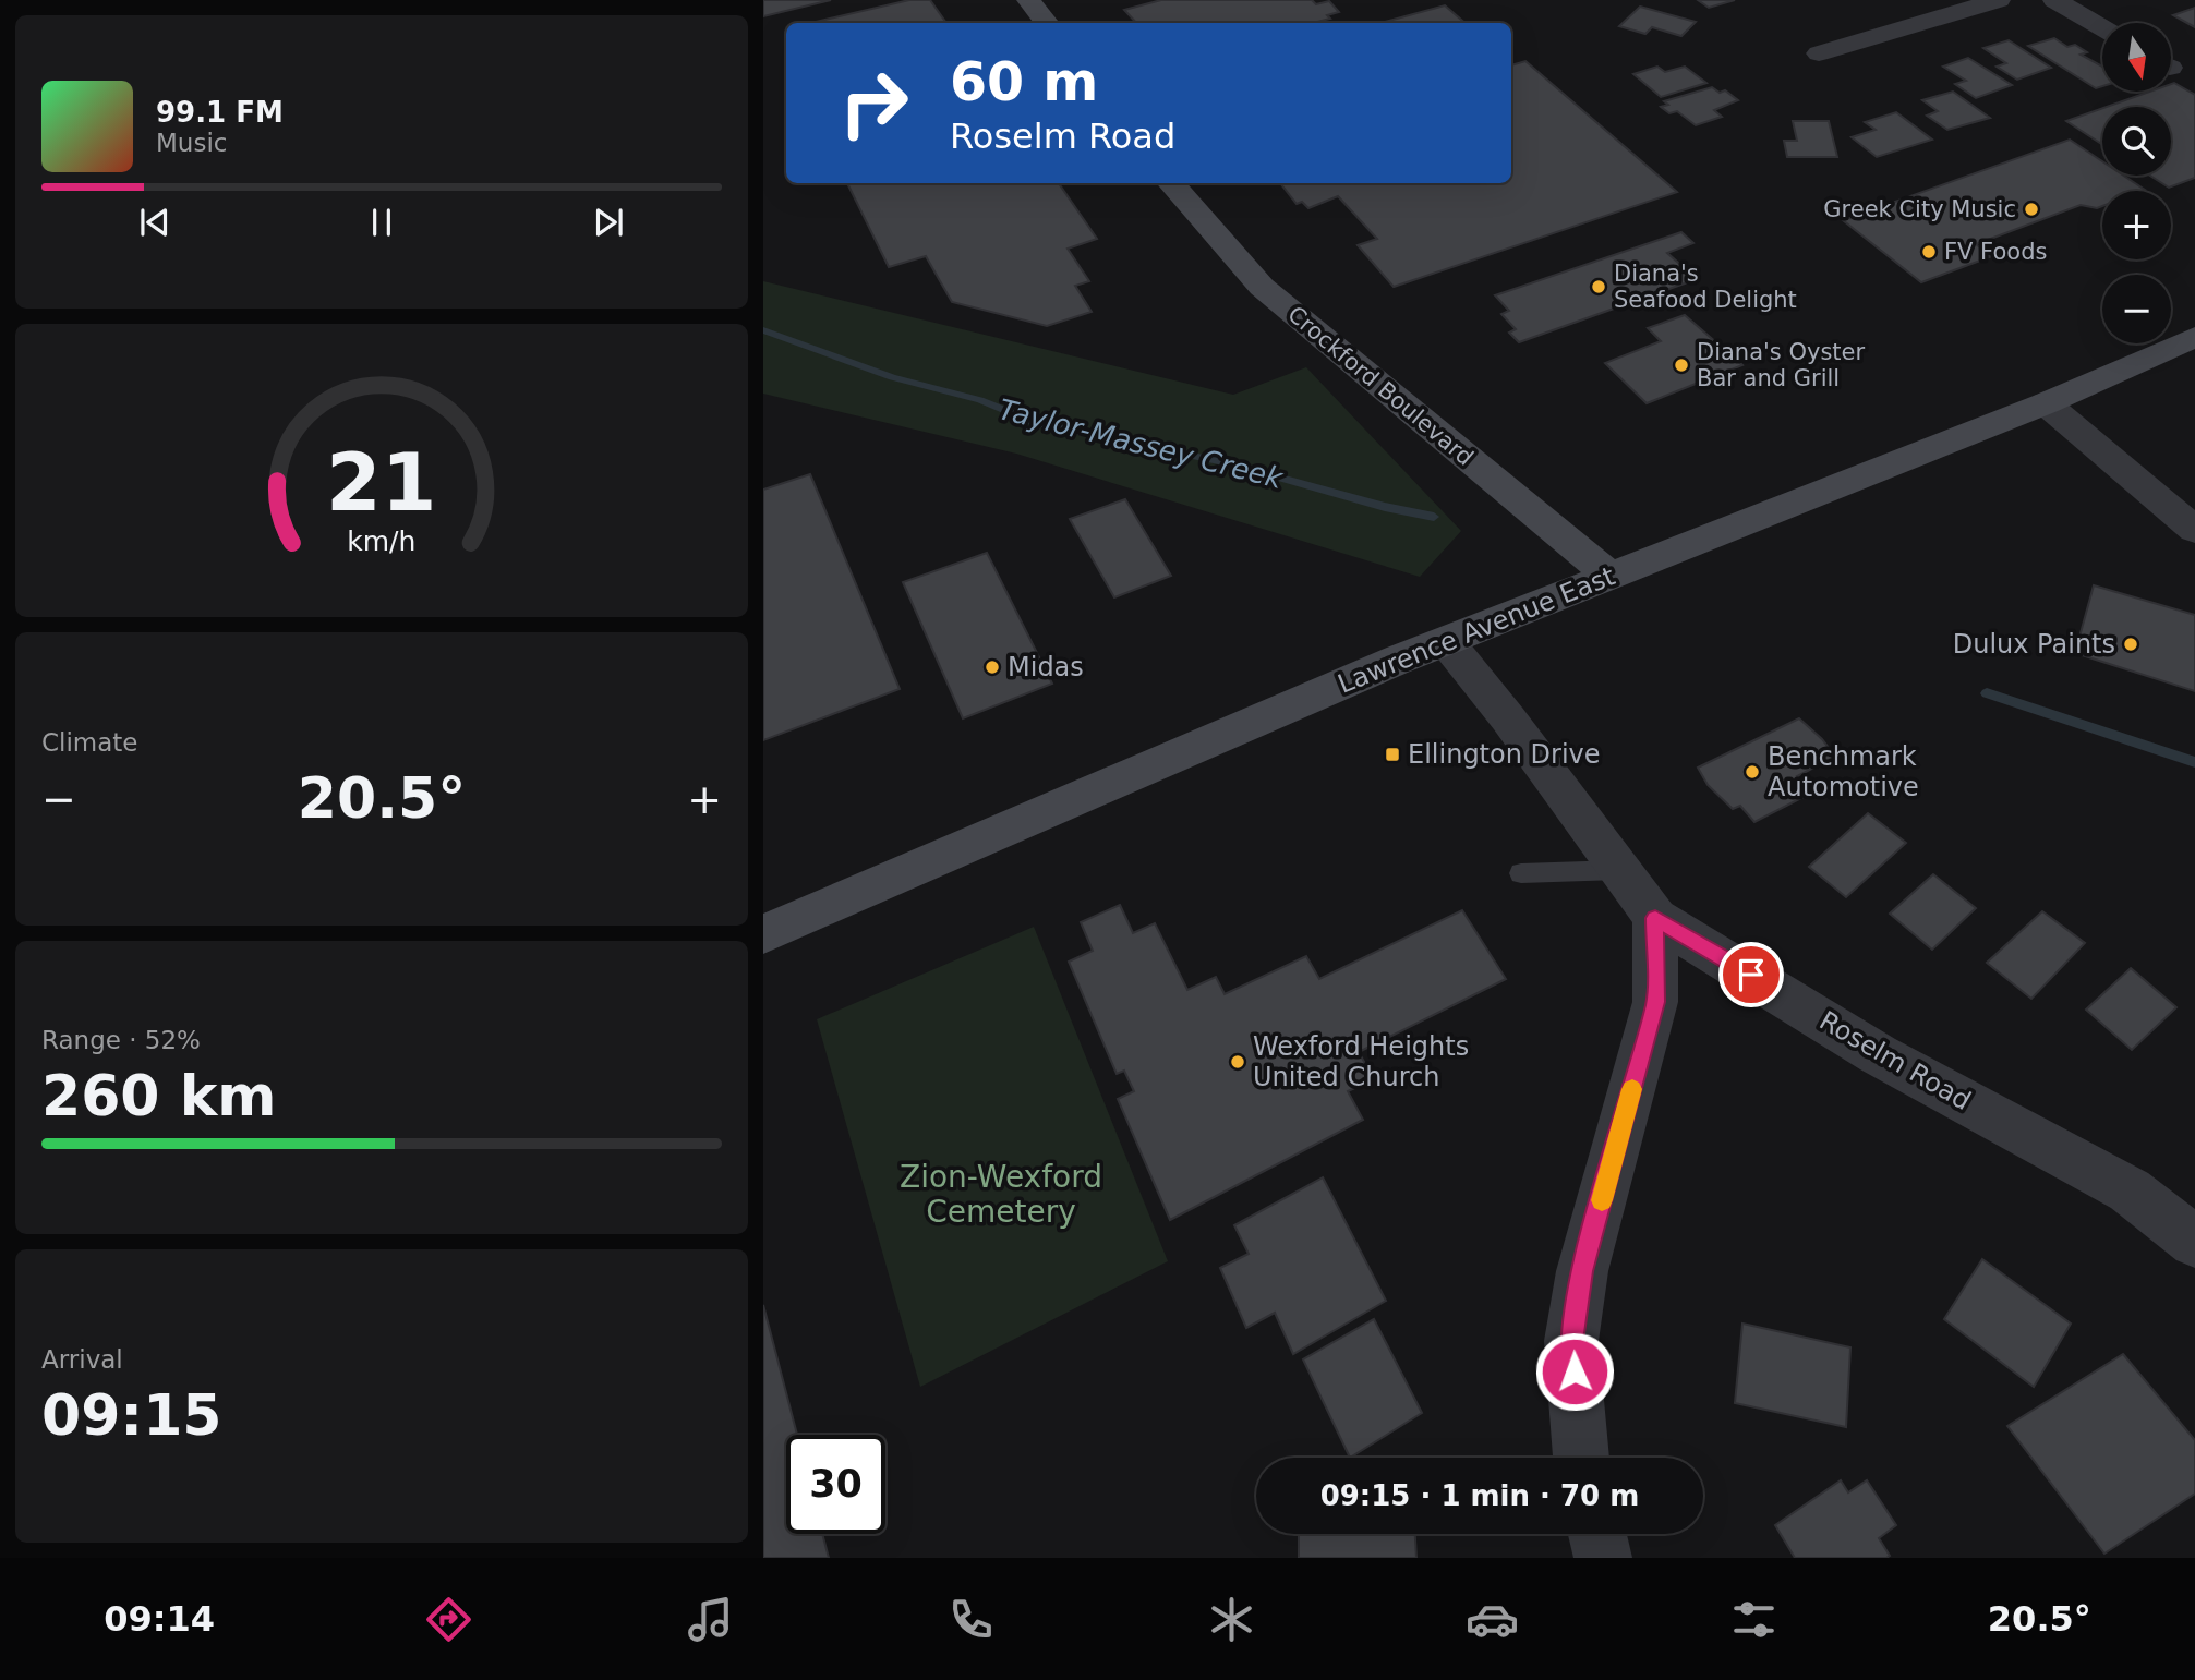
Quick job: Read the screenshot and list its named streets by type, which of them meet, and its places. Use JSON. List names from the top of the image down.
{
  "streets": {
    "main road": ["Crockford Boulevard", "Lawrence Avenue East"],
    "street": ["Roselm Road"]
  },
  "crossings": [
    ["Crockford Boulevard", "Lawrence Avenue East"],
    ["Lawrence Avenue East", "Roselm Road"]
  ],
  "water": ["Taylor-Massey Creek"],
  "parks": ["Zion-Wexford Cemetery"],
  "places": {
    "other": [
      "Greek City Music",
      "FV Foods",
      "Diana's Seafood Delight",
      "Diana's Oyster Bar and Grill",
      "Dulux Paints",
      "Midas",
      "Benchmark Automotive",
      "Wexford Heights United Church"
    ],
    "transit": ["Ellington Drive"]
  },
  "north": "bottom",
  "page": {
    "map_buttons": ["+", "−"],
    "turn": ["60 m", "Roselm Road"],
    "song": ["99.1 FM", "Music"],
    "tile": [
      "Climate",
      ["Range · 52%", "260 km"],
      ["Arrival", "09:15"]
    ],
    "heat": ["−", "20.5°", "+"],
    "limit": "30",
    "trip": "09:15 · 1 min · 70 m",
    "tabs": ["09:14", "20.5°"],
    "gauge": ["21", "km/h"]
  }
}
